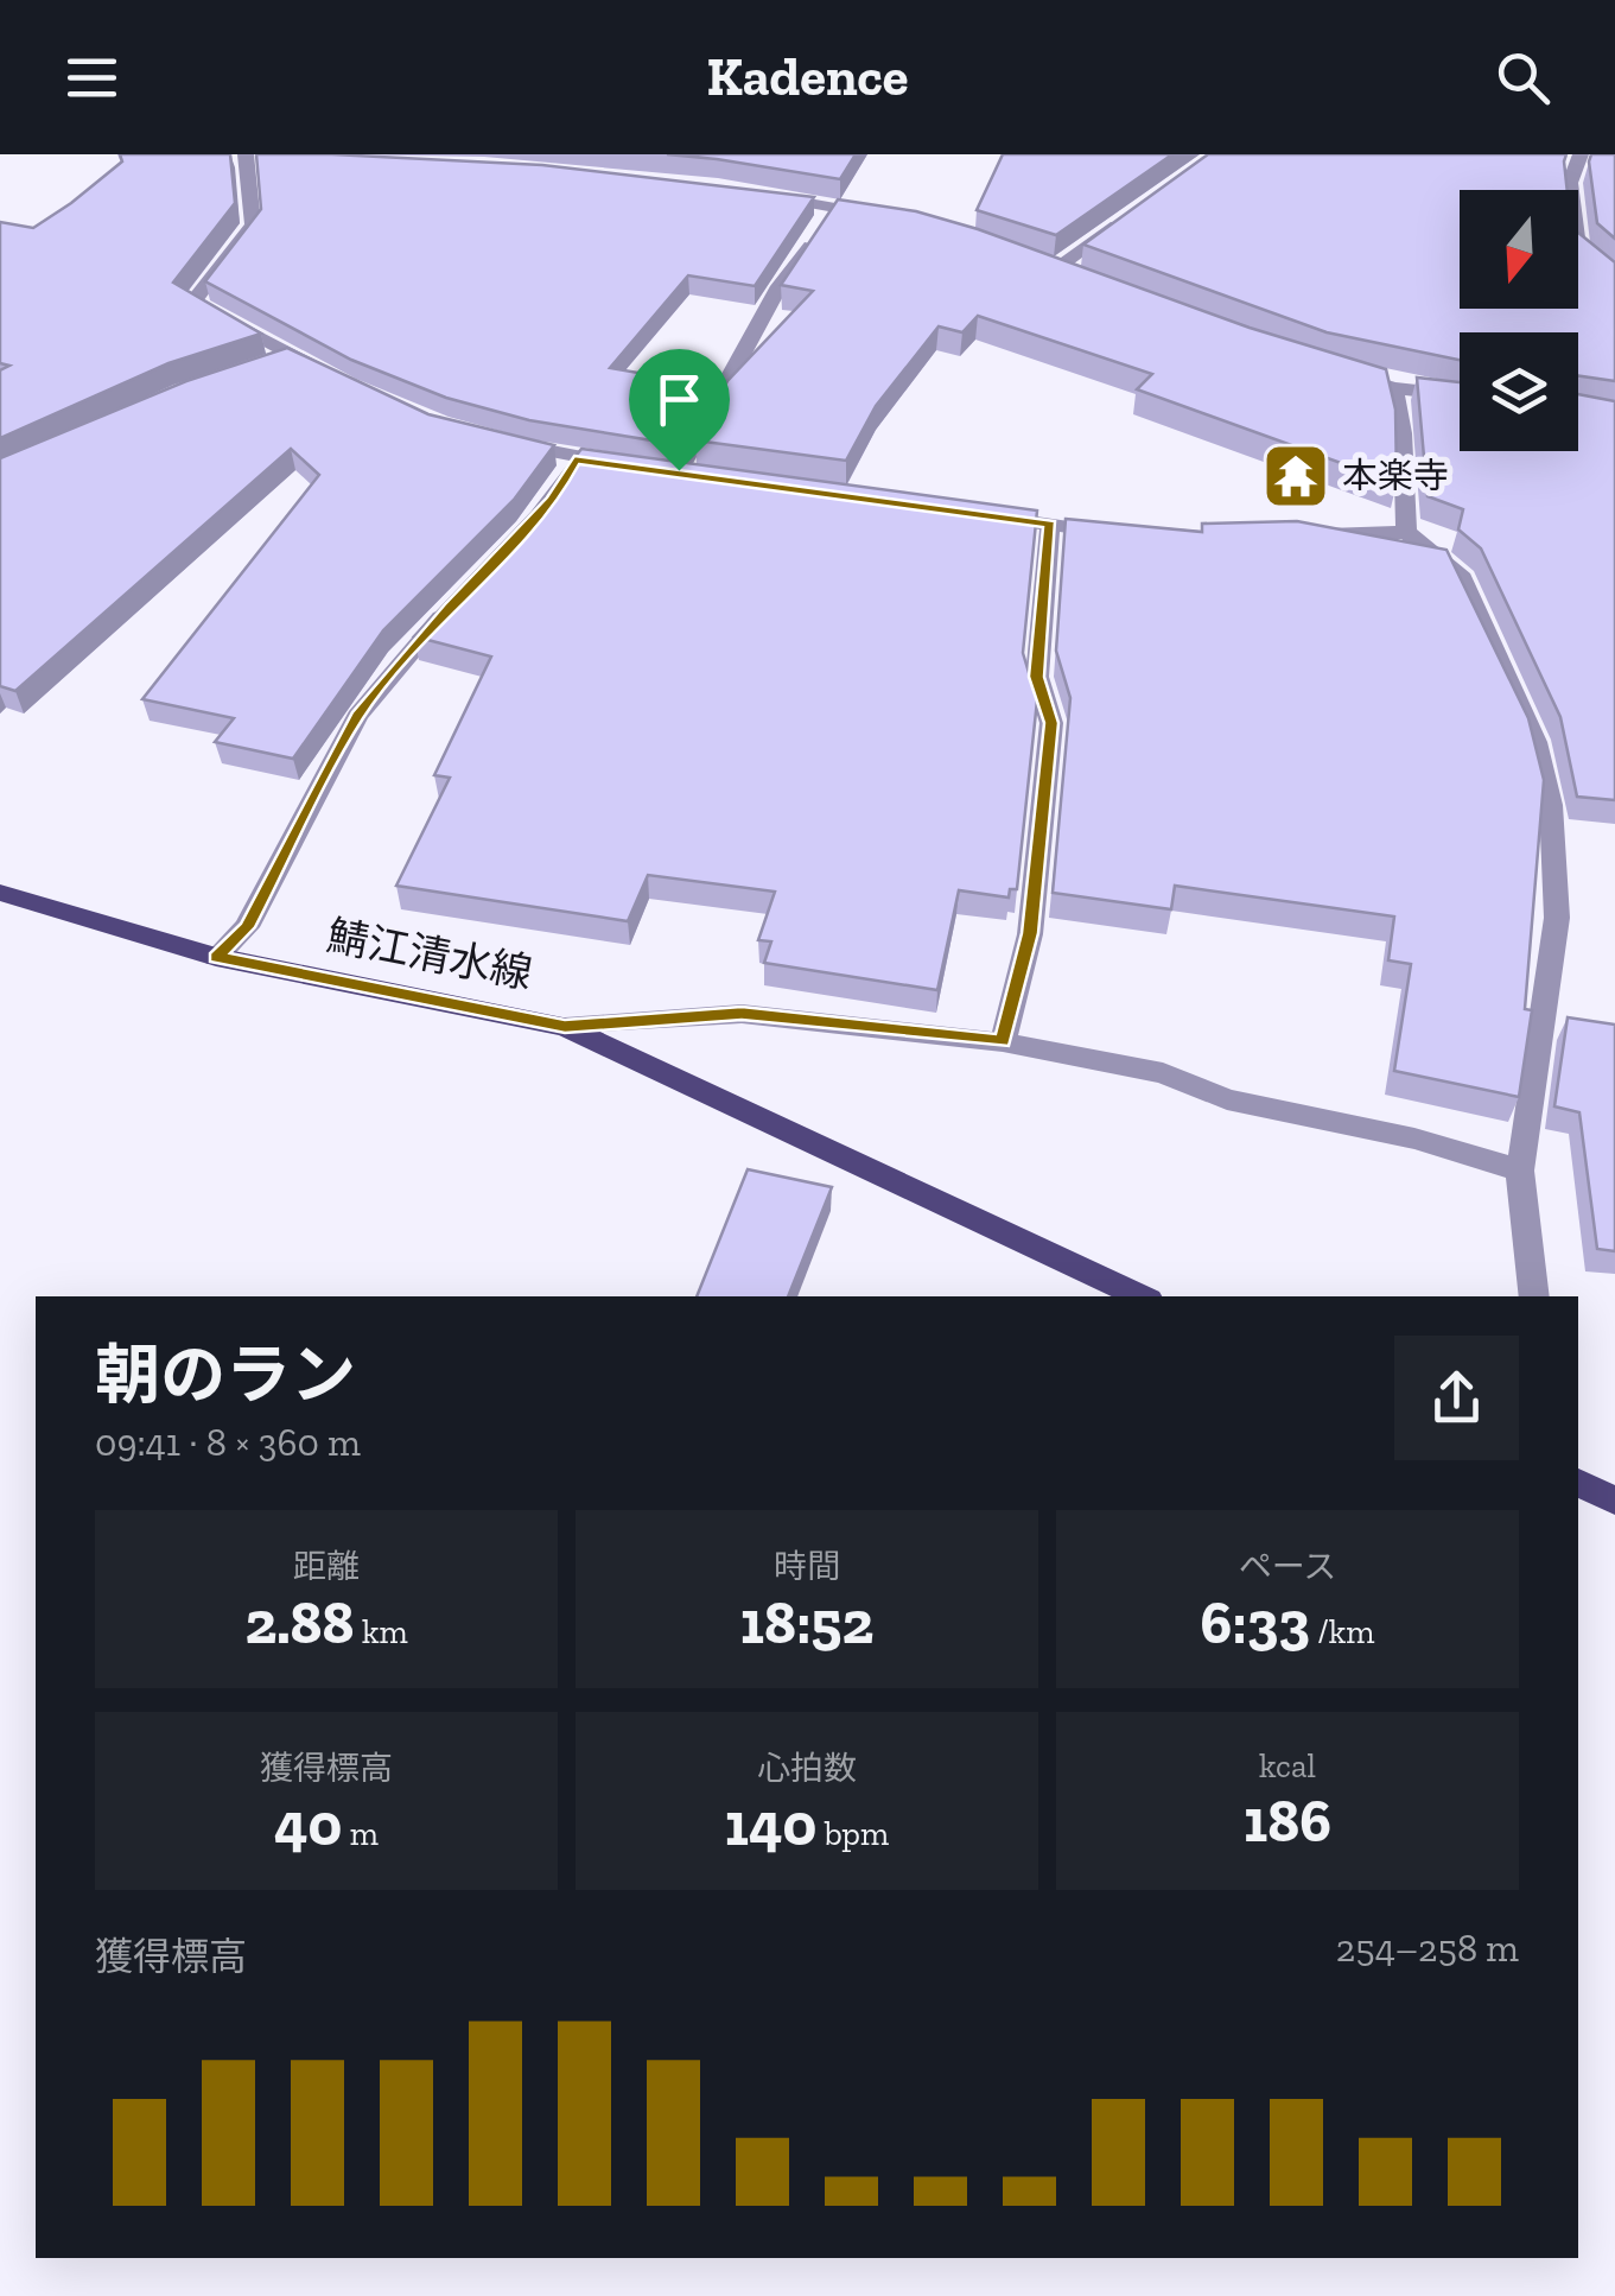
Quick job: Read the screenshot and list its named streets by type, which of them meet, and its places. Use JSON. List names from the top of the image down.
{
  "streets": {
    "main road": ["鯖江清水線"]
  },
  "places": {
    "temple": ["本楽寺"]
  },
  "north": "bottom",
  "page": {
    "header": "Kadence",
    "heading": ["朝のラン", "09:41 · 8 × 360 m"],
    "stats": [
      ["距離", "2.88 km"],
      ["時間", "18:52"],
      ["ペース", "6:33 /km"],
      ["獲得標高", "40 m"],
      ["心拍数", "140 bpm"],
      ["kcal", "186"]
    ],
    "chart": ["獲得標高", "254–258 m"]
  }
}
